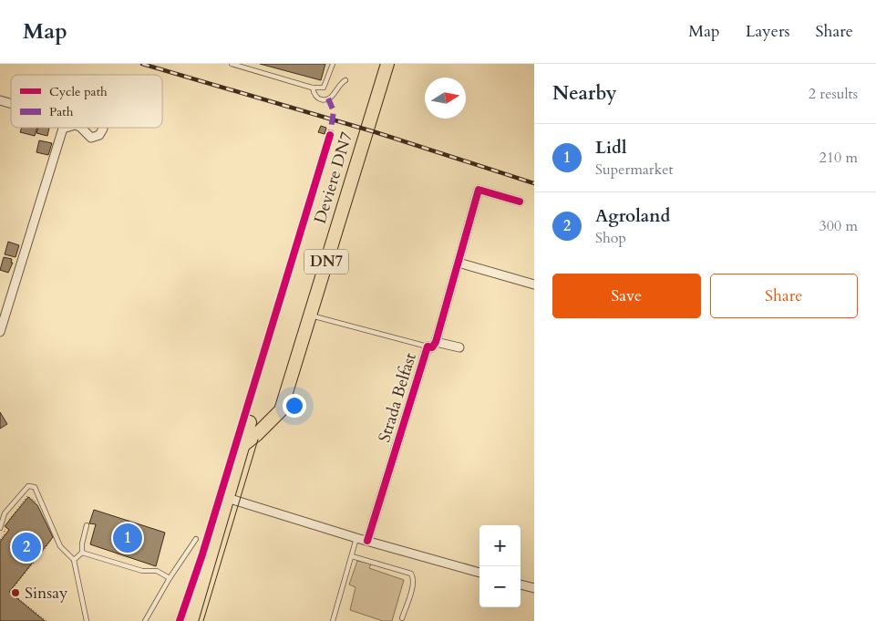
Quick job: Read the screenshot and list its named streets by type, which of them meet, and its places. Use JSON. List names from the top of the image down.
{
  "streets": {
    "main road": ["Deviere DN7", "DN7"],
    "street": ["Strada Belfast"]
  },
  "places": ["Sinsay"],
  "legend": ["Cycle path", "Path"],
  "north": "right",
  "page": {
    "header": "Map",
    "nav": ["Map", "Layers", "Share"],
    "heading": ["Nearby", "2 results"],
    "list": [
      {
        "mark": "1",
        "name": "Lidl",
        "note": "Supermarket",
        "value": "210 m"
      },
      {
        "mark": "2",
        "name": "Agroland",
        "note": "Shop",
        "value": "300 m"
      }
    ],
    "buttons": ["Save", "Share"],
    "pins": ["1", "2"],
    "map_buttons": ["+", "−"]
  }
}
